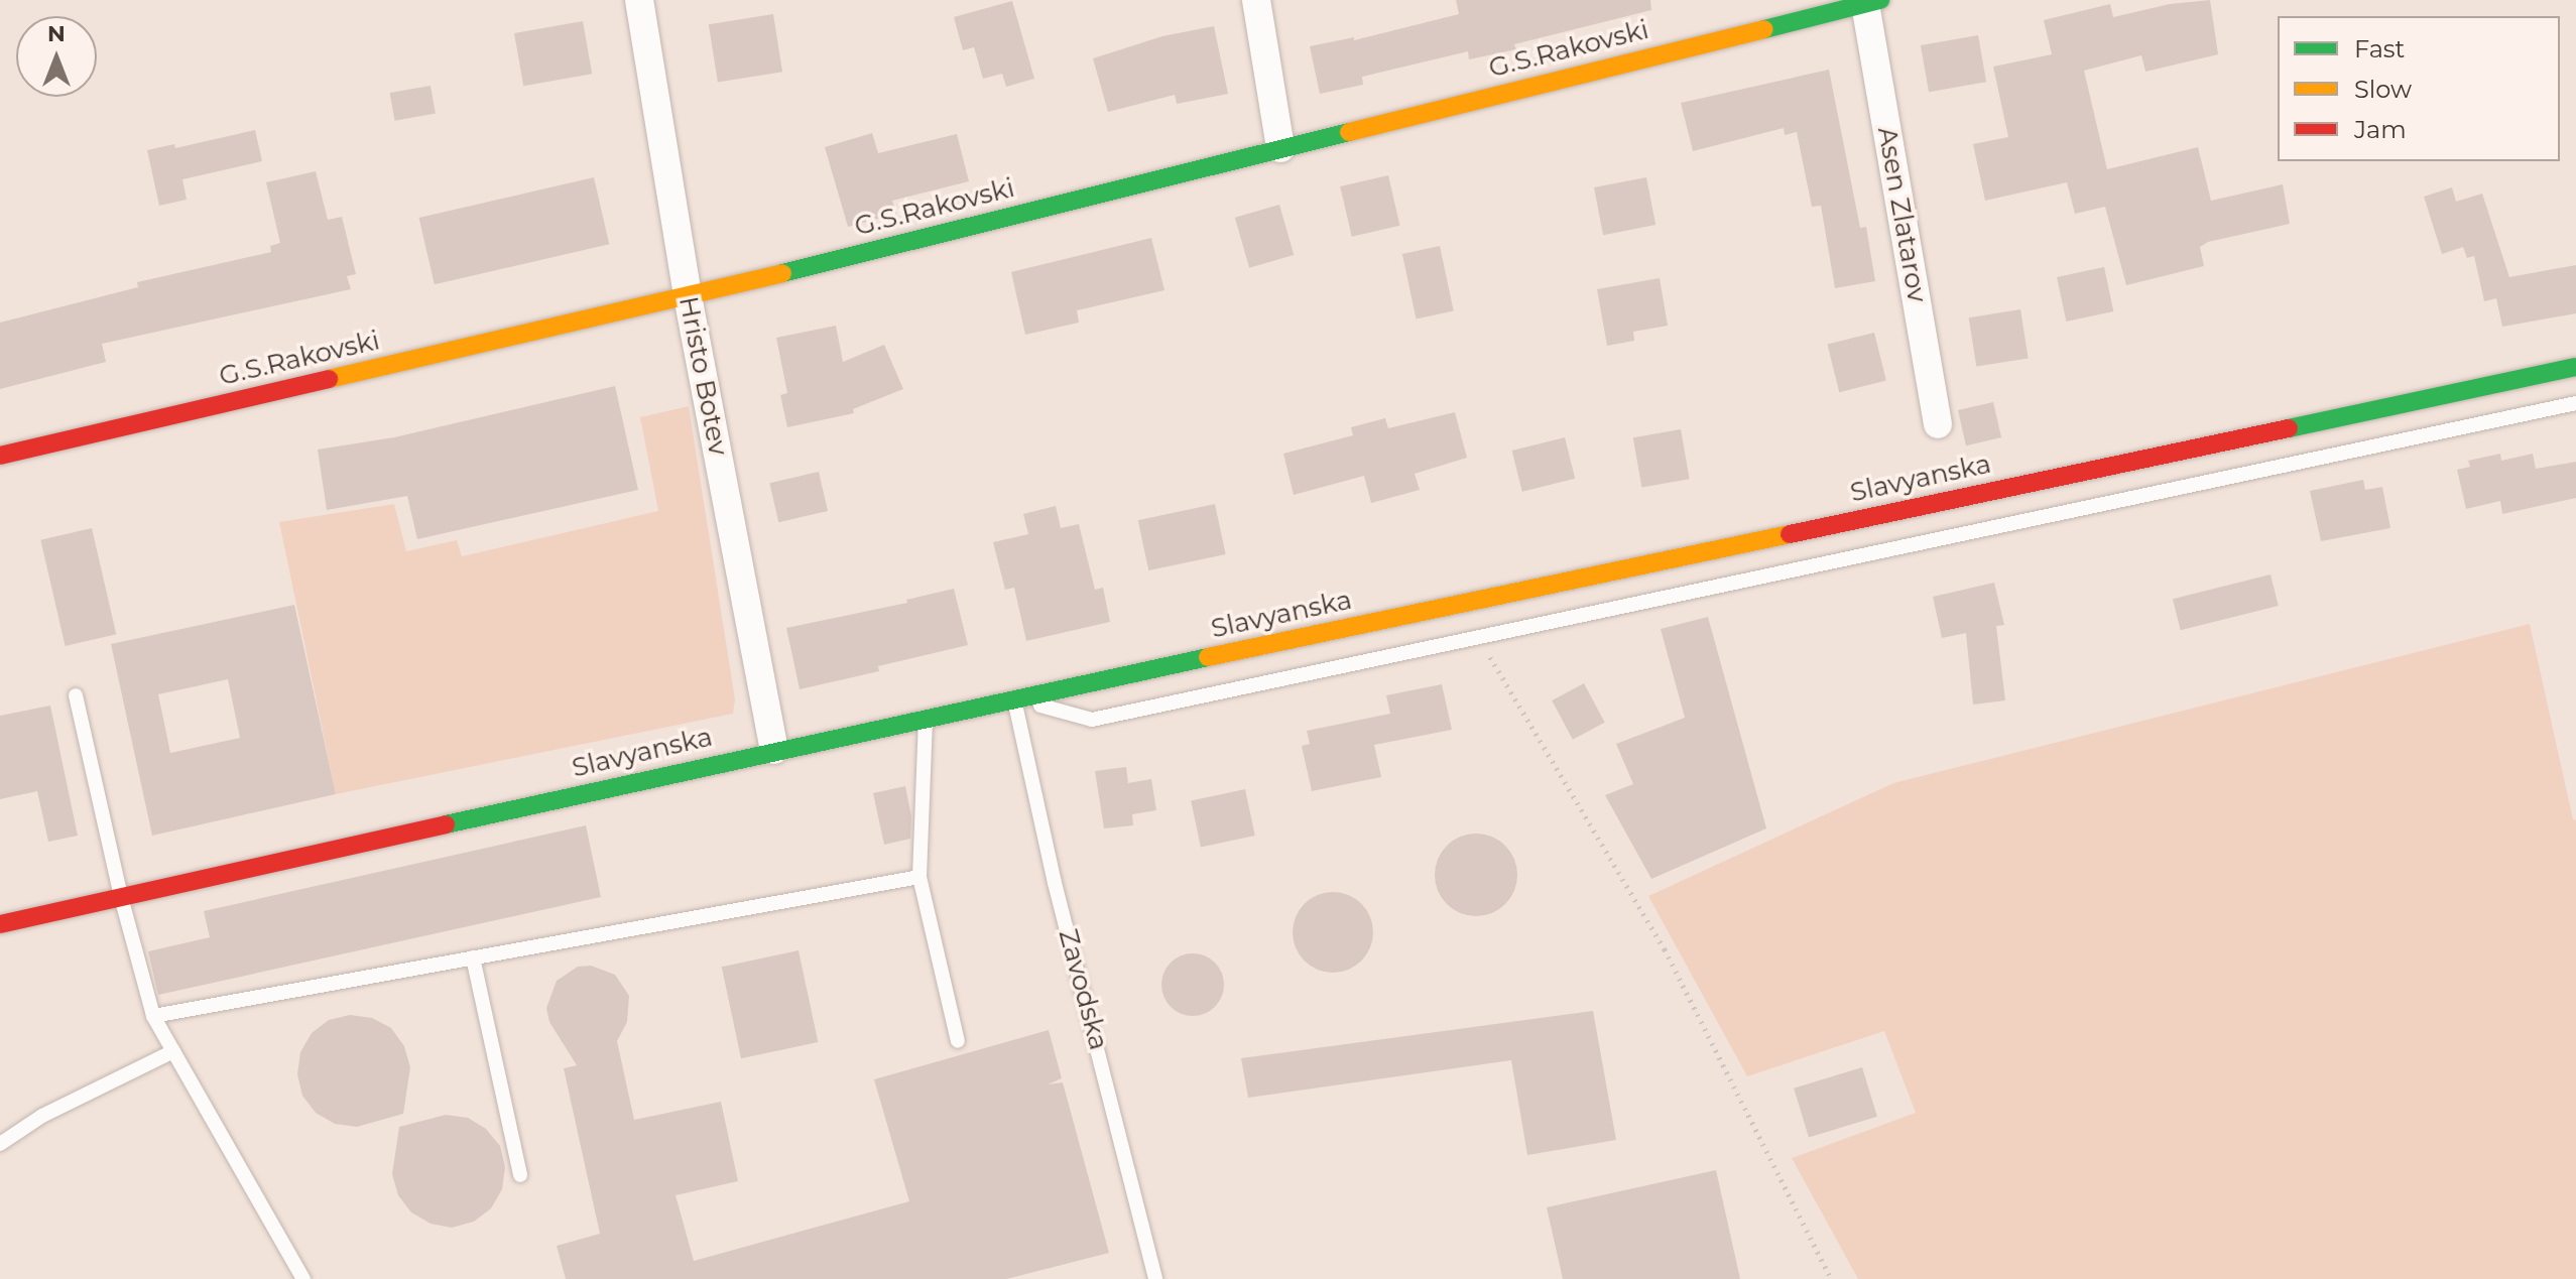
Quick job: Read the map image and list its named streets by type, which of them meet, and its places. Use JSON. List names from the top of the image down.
{
  "streets": {
    "street": [
      "G.S.Rakovski",
      "Asen Zlatarov",
      "Hristo Botev",
      "Slavyanska"
    ],
    "lane": ["Zavodska"]
  },
  "crossings": [
    ["G.S.Rakovski", "Asen Zlatarov"],
    ["G.S.Rakovski", "Hristo Botev"],
    ["Hristo Botev", "Slavyanska"],
    ["Slavyanska", "Zavodska"]
  ],
  "legend": ["Fast", "Slow", "Jam"],
  "north": "top"
}
